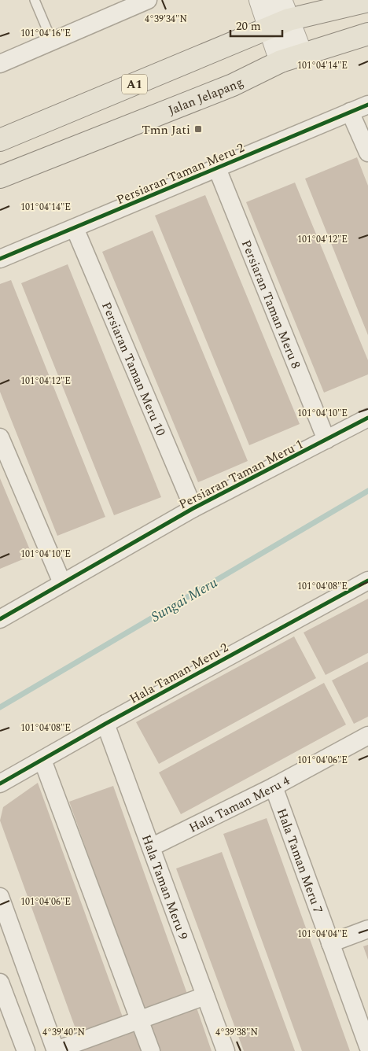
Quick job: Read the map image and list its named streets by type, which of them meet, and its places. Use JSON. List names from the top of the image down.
{
  "streets": {
    "main road": ["A1", "Jalan Jelapang"],
    "street": [
      "Persiaran Taman Meru 2",
      "Persiaran Taman Meru 8",
      "Persiaran Taman Meru 10",
      "Persiaran Taman Meru 1",
      "Hala Taman Meru 2",
      "Hala Taman Meru 4",
      "Hala Taman Meru 7",
      "Hala Taman Meru 9"
    ]
  },
  "crossings": [
    ["Persiaran Taman Meru 2", "Persiaran Taman Meru 8"],
    ["Persiaran Taman Meru 2", "Persiaran Taman Meru 10"],
    ["Persiaran Taman Meru 8", "Persiaran Taman Meru 1"],
    ["Persiaran Taman Meru 10", "Persiaran Taman Meru 1"],
    ["Hala Taman Meru 2", "Hala Taman Meru 9"],
    ["Hala Taman Meru 4", "Hala Taman Meru 7"],
    ["Hala Taman Meru 4", "Hala Taman Meru 9"]
  ],
  "water": ["Sungai Meru"],
  "places": {
    "transit": ["Tmn Jati"]
  },
  "scale_bar": "20 m",
  "coordinates": [
    "4°39'34\"N",
    "101°04'16\"E",
    "101°04'14\"E",
    "101°04'12\"E",
    "101°04'10\"E",
    "101°04'08\"E",
    "101°04'06\"E",
    "101°04'04\"E",
    "4°39'40\"N",
    "4°39'38\"N"
  ]
}
